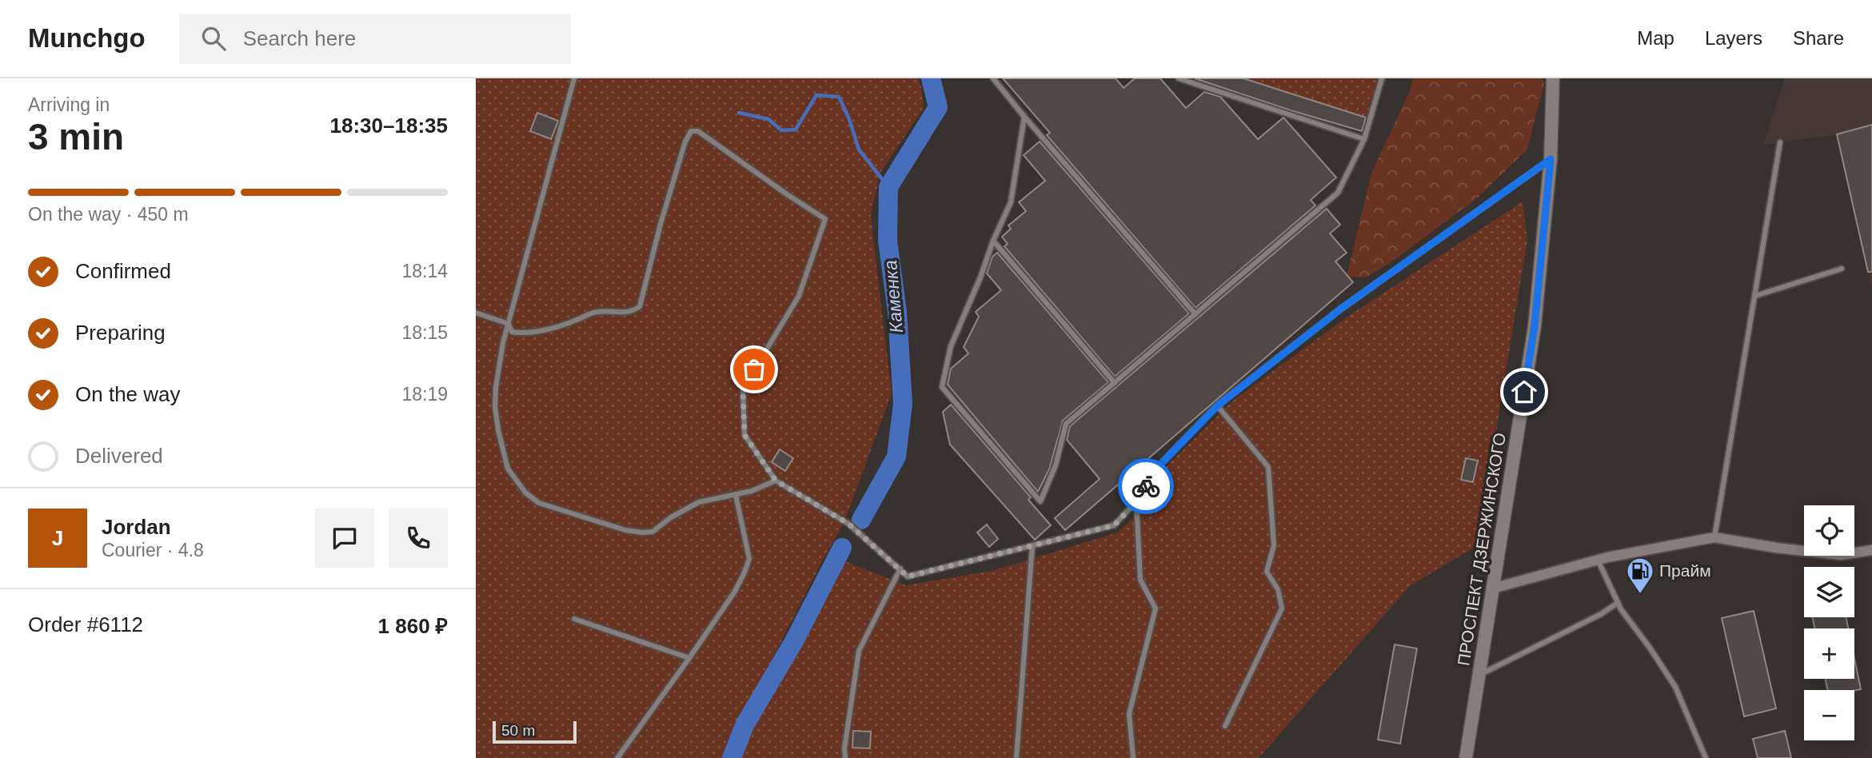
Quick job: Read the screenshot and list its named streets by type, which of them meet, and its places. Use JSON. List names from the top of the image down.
{
  "streets": {
    "street": ["ПРОСПЕКТ ДЗЕРЖИНСКОГО"]
  },
  "water": ["Каменка"],
  "places": {
    "fuel station": ["Прайм"]
  },
  "scale_bar": "50 m",
  "page": {
    "header": "Munchgo",
    "search": "Search here",
    "nav": ["Map", "Layers", "Share"],
    "heading": ["3 min", "Arriving in", "18:30–18:35"],
    "panel": [
      "Jordan",
      "Courier · 4.8",
      "Order #6112",
      "1 860 ₽"
    ],
    "bar": "On the way · 450 m",
    "list": [
      ["Confirmed", "18:14"],
      ["Preparing", "18:15"],
      ["On the way", "18:19"],
      "Delivered"
    ],
    "map_buttons": ["+", "−"],
    "round": "J",
    "scale": "50 m"
  }
}
